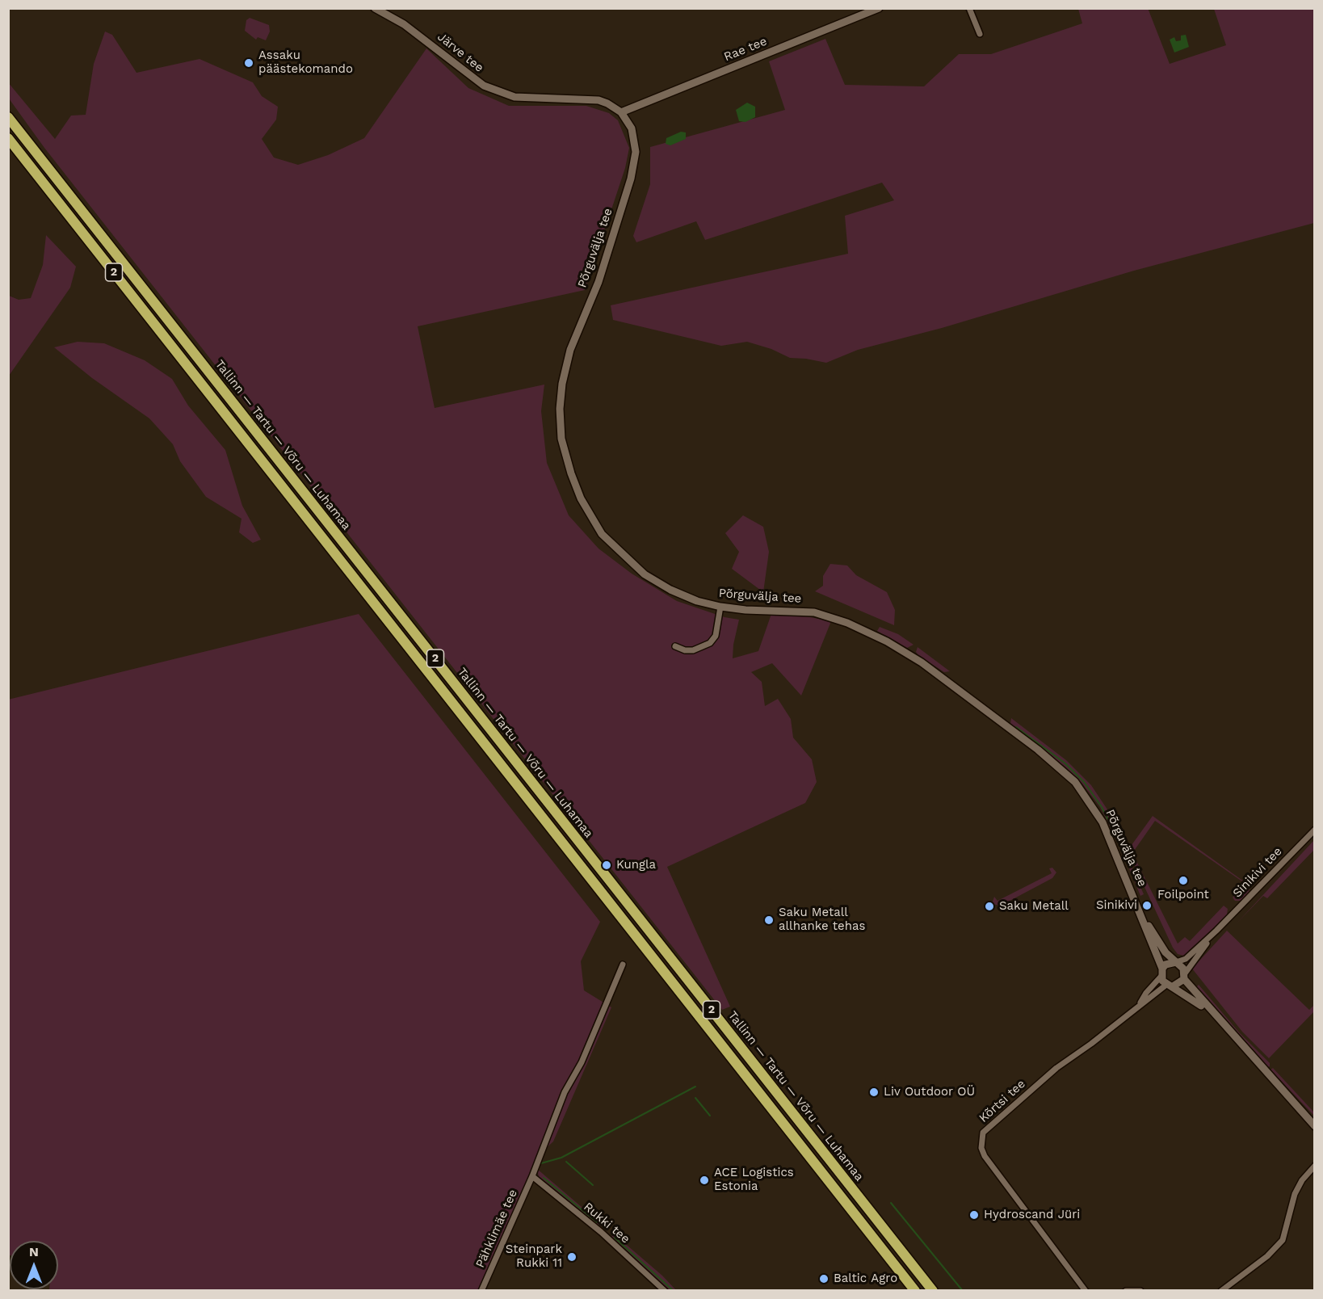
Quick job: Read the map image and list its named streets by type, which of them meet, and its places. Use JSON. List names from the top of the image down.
{
  "streets": {
    "highway": ["2", "Tallinn — Tartu — Võru — Luhamaa"],
    "street": [
      "Rae tee",
      "Järve tee",
      "Põrguvälja tee",
      "Sinikivi tee",
      "Kõrtsi tee",
      "Rukki tee",
      "Pähklimäe tee"
    ]
  },
  "crossings": [
    ["Rae tee", "Järve tee"],
    ["Rae tee", "Põrguvälja tee"],
    ["Järve tee", "Põrguvälja tee"],
    ["Põrguvälja tee", "Sinikivi tee"],
    ["Põrguvälja tee", "Kõrtsi tee"],
    ["Sinikivi tee", "Kõrtsi tee"],
    ["Rukki tee", "Pähklimäe tee"]
  ],
  "places": [
    "Assaku päästekomando",
    "Kungla",
    "Foilpoint",
    "Sinikivi",
    "Saku Metall",
    "Saku Metall allhanke tehas",
    "Liv Outdoor OÜ",
    "ACE Logistics Estonia",
    "Hydroscand Jüri",
    "Steinpark Rukki 11",
    "Baltic Agro"
  ],
  "north": "top"
}
